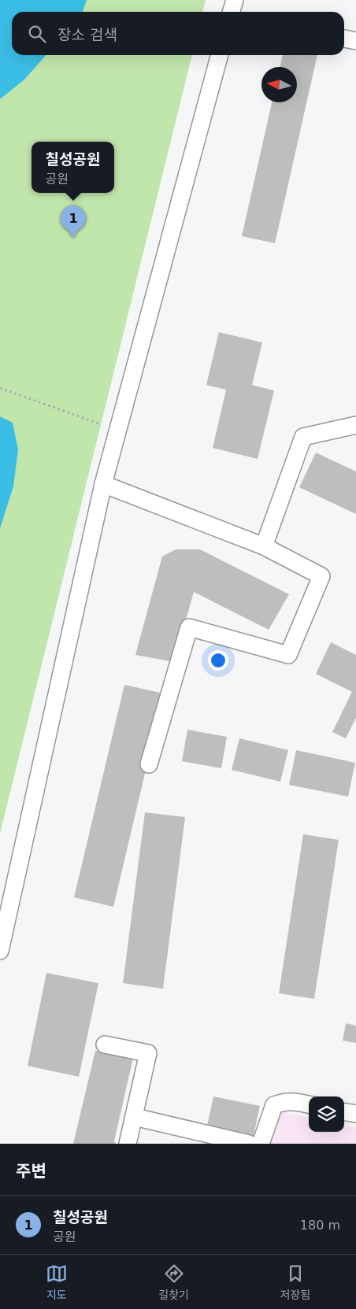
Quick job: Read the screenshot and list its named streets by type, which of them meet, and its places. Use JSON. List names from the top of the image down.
{
  "north": "left",
  "page": {
    "search": "장소 검색",
    "popup": ["칠성공원", "공원"],
    "pins": "1",
    "heading": "주변",
    "list": [
      {
        "mark": "1",
        "name": "칠성공원",
        "note": "공원",
        "value": "180 m"
      }
    ],
    "nav": ["지도", "길찾기", "저장됨"]
  }
}
